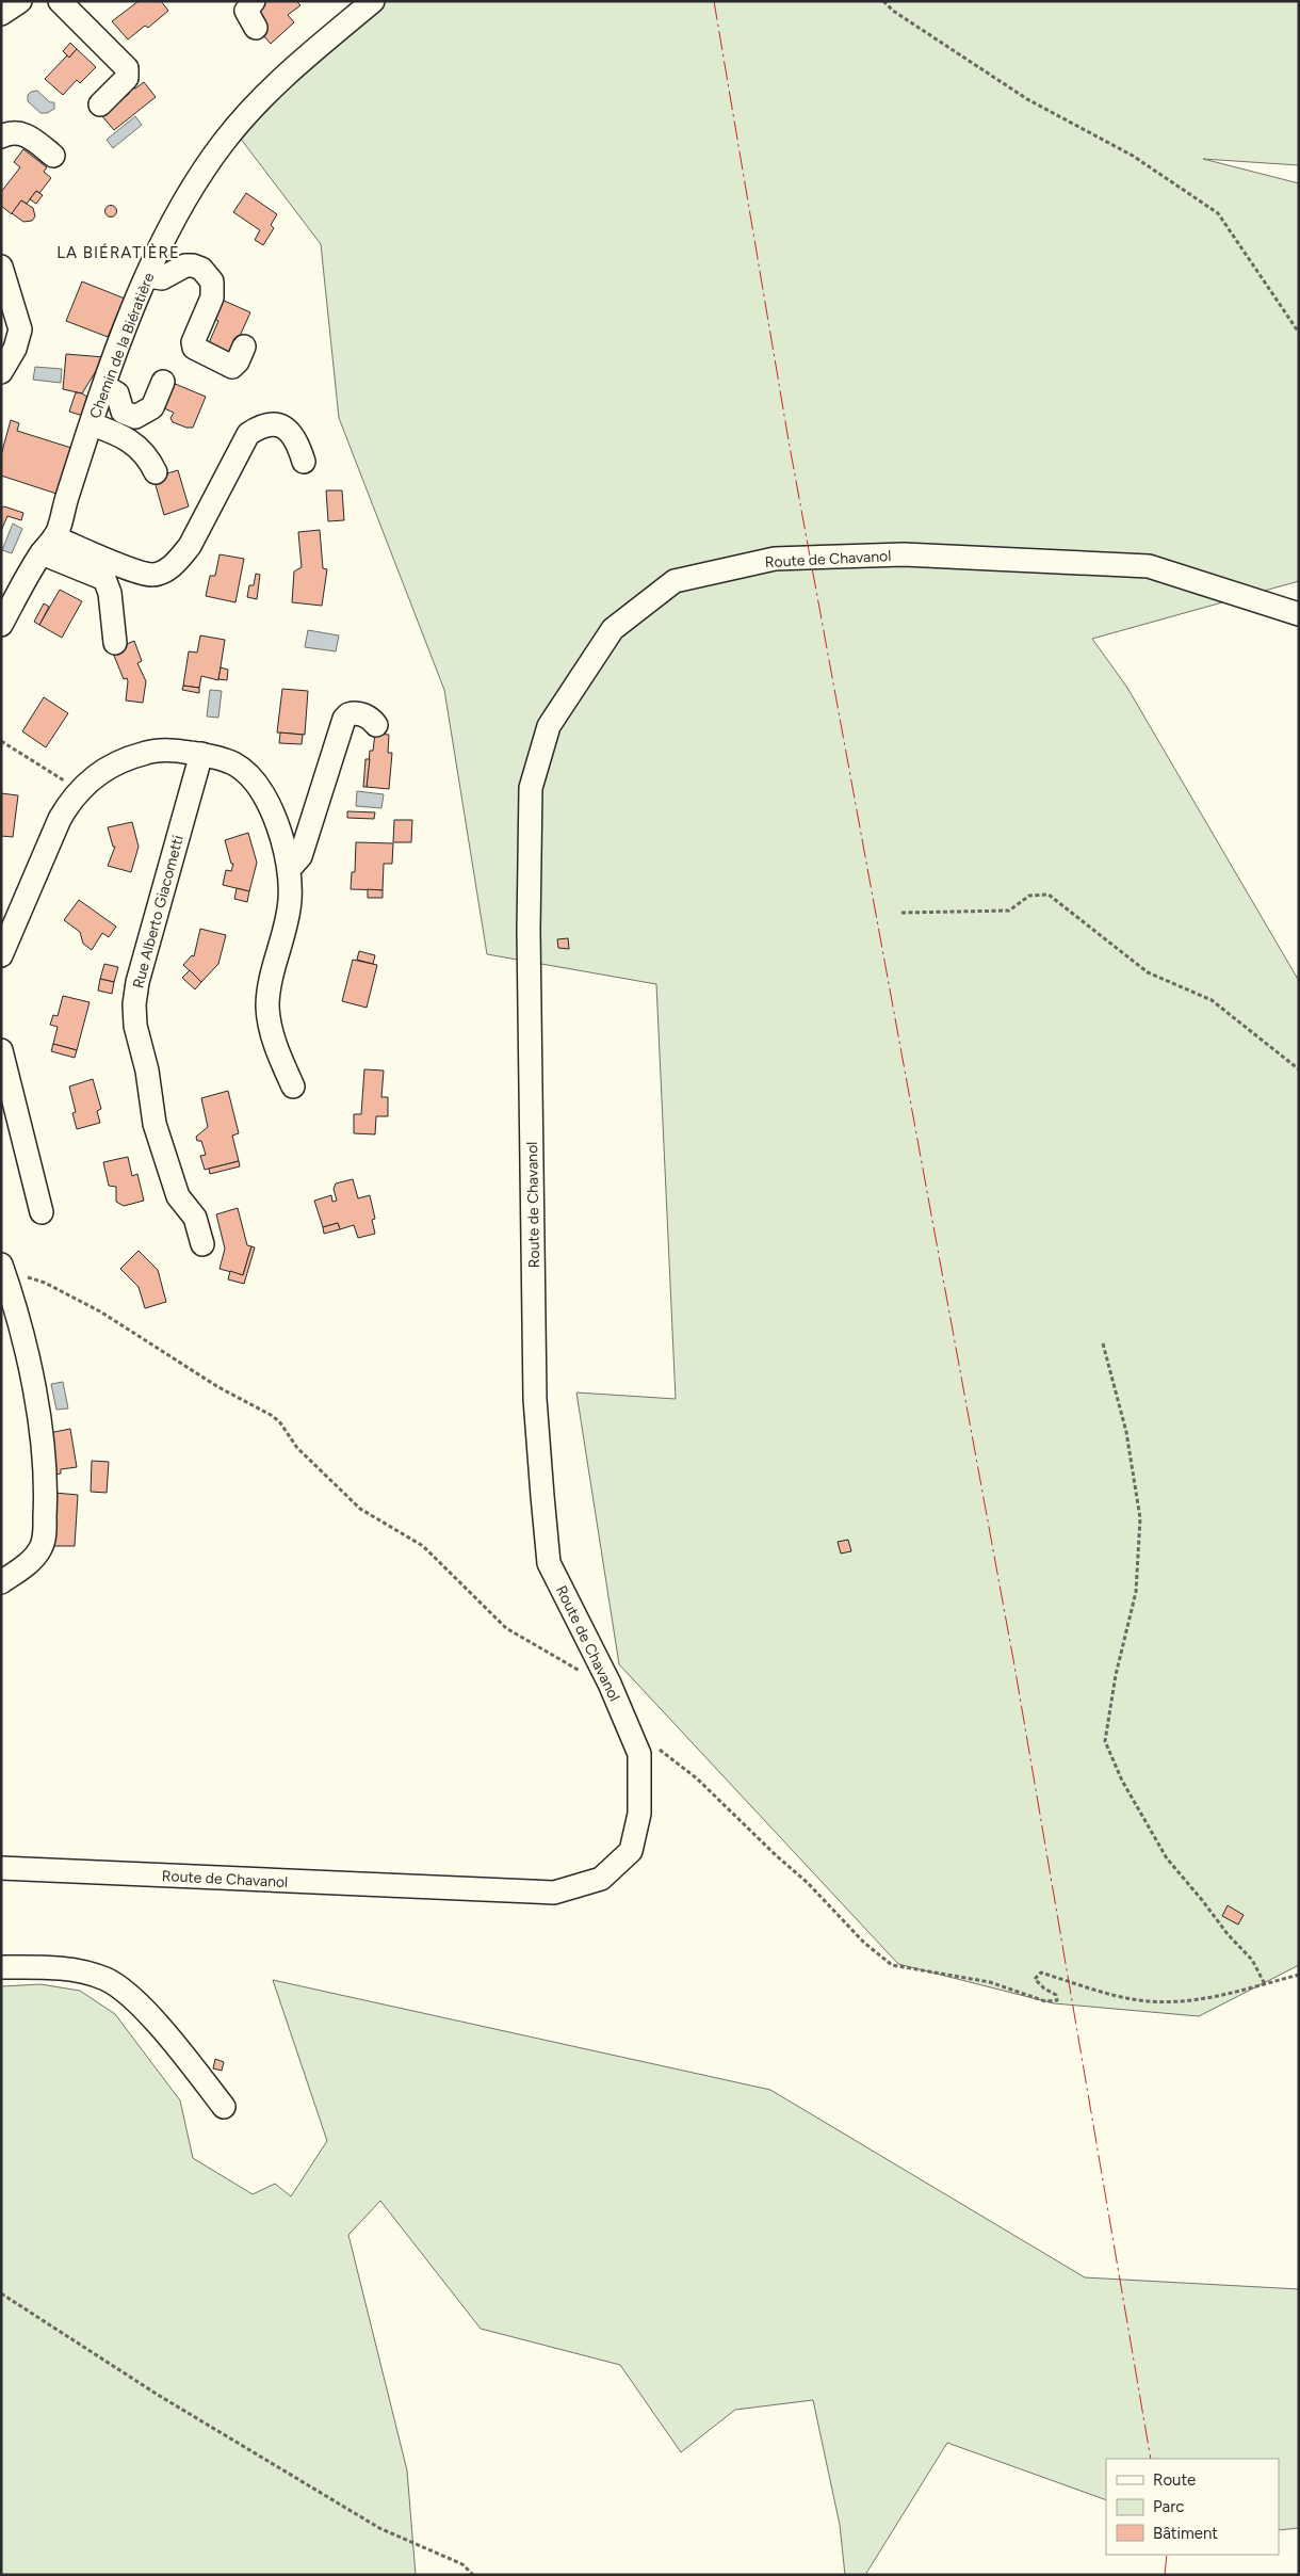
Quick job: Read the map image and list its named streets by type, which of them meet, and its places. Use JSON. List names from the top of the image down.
{
  "streets": {
    "street": ["Chemin de la Biératière", "Route de Chavanol", "Rue Alberto Giacometti"]
  },
  "districts": ["LA BIÉRATIÈRE"],
  "legend": ["Route", "Parc", "Bâtiment"]
}
